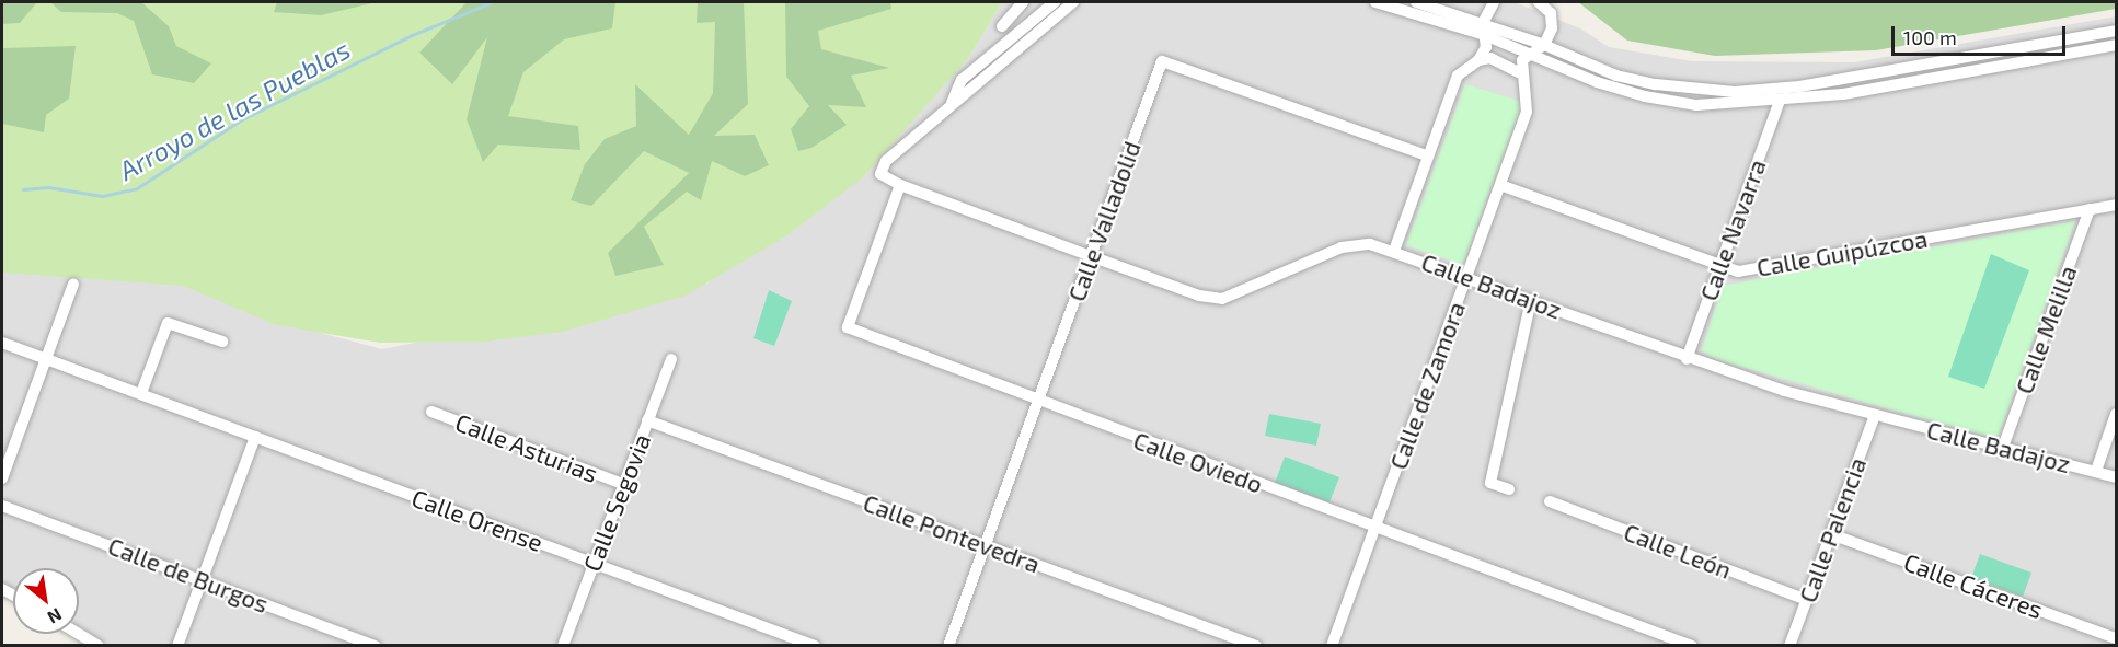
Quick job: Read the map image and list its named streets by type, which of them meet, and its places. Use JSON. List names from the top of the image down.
{
  "streets": {
    "street": [
      "Calle Valladolid",
      "Calle Navarra",
      "Calle Guipúzcoa",
      "Calle Badajoz",
      "Calle Melilla",
      "Calle de Zamora",
      "Calle Asturias",
      "Calle Oviedo",
      "Calle Segovia",
      "Calle Orense",
      "Calle Palencia",
      "Calle Pontevedra",
      "Calle León",
      "Calle de Burgos",
      "Calle Cáceres"
    ]
  },
  "crossings": [
    ["Calle Valladolid", "Calle Badajoz"],
    ["Calle Valladolid", "Calle Oviedo"],
    ["Calle Valladolid", "Calle Pontevedra"],
    ["Calle Navarra", "Calle Guipúzcoa"],
    ["Calle Navarra", "Calle Badajoz"],
    ["Calle Guipúzcoa", "Calle Melilla"],
    ["Calle Guipúzcoa", "Calle de Zamora"],
    ["Calle Badajoz", "Calle Melilla"],
    ["Calle Badajoz", "Calle de Zamora"],
    ["Calle Badajoz", "Calle Oviedo"],
    ["Calle Badajoz", "Calle Palencia"],
    ["Calle de Zamora", "Calle Oviedo"],
    ["Calle Asturias", "Calle Segovia"],
    ["Calle Segovia", "Calle Orense"],
    ["Calle Segovia", "Calle Pontevedra"],
    ["Calle Palencia", "Calle León"],
    ["Calle Palencia", "Calle Cáceres"]
  ],
  "water": ["Arroyo de las Pueblas"],
  "scale_bar": "100 m",
  "north": "bottom right"
}
